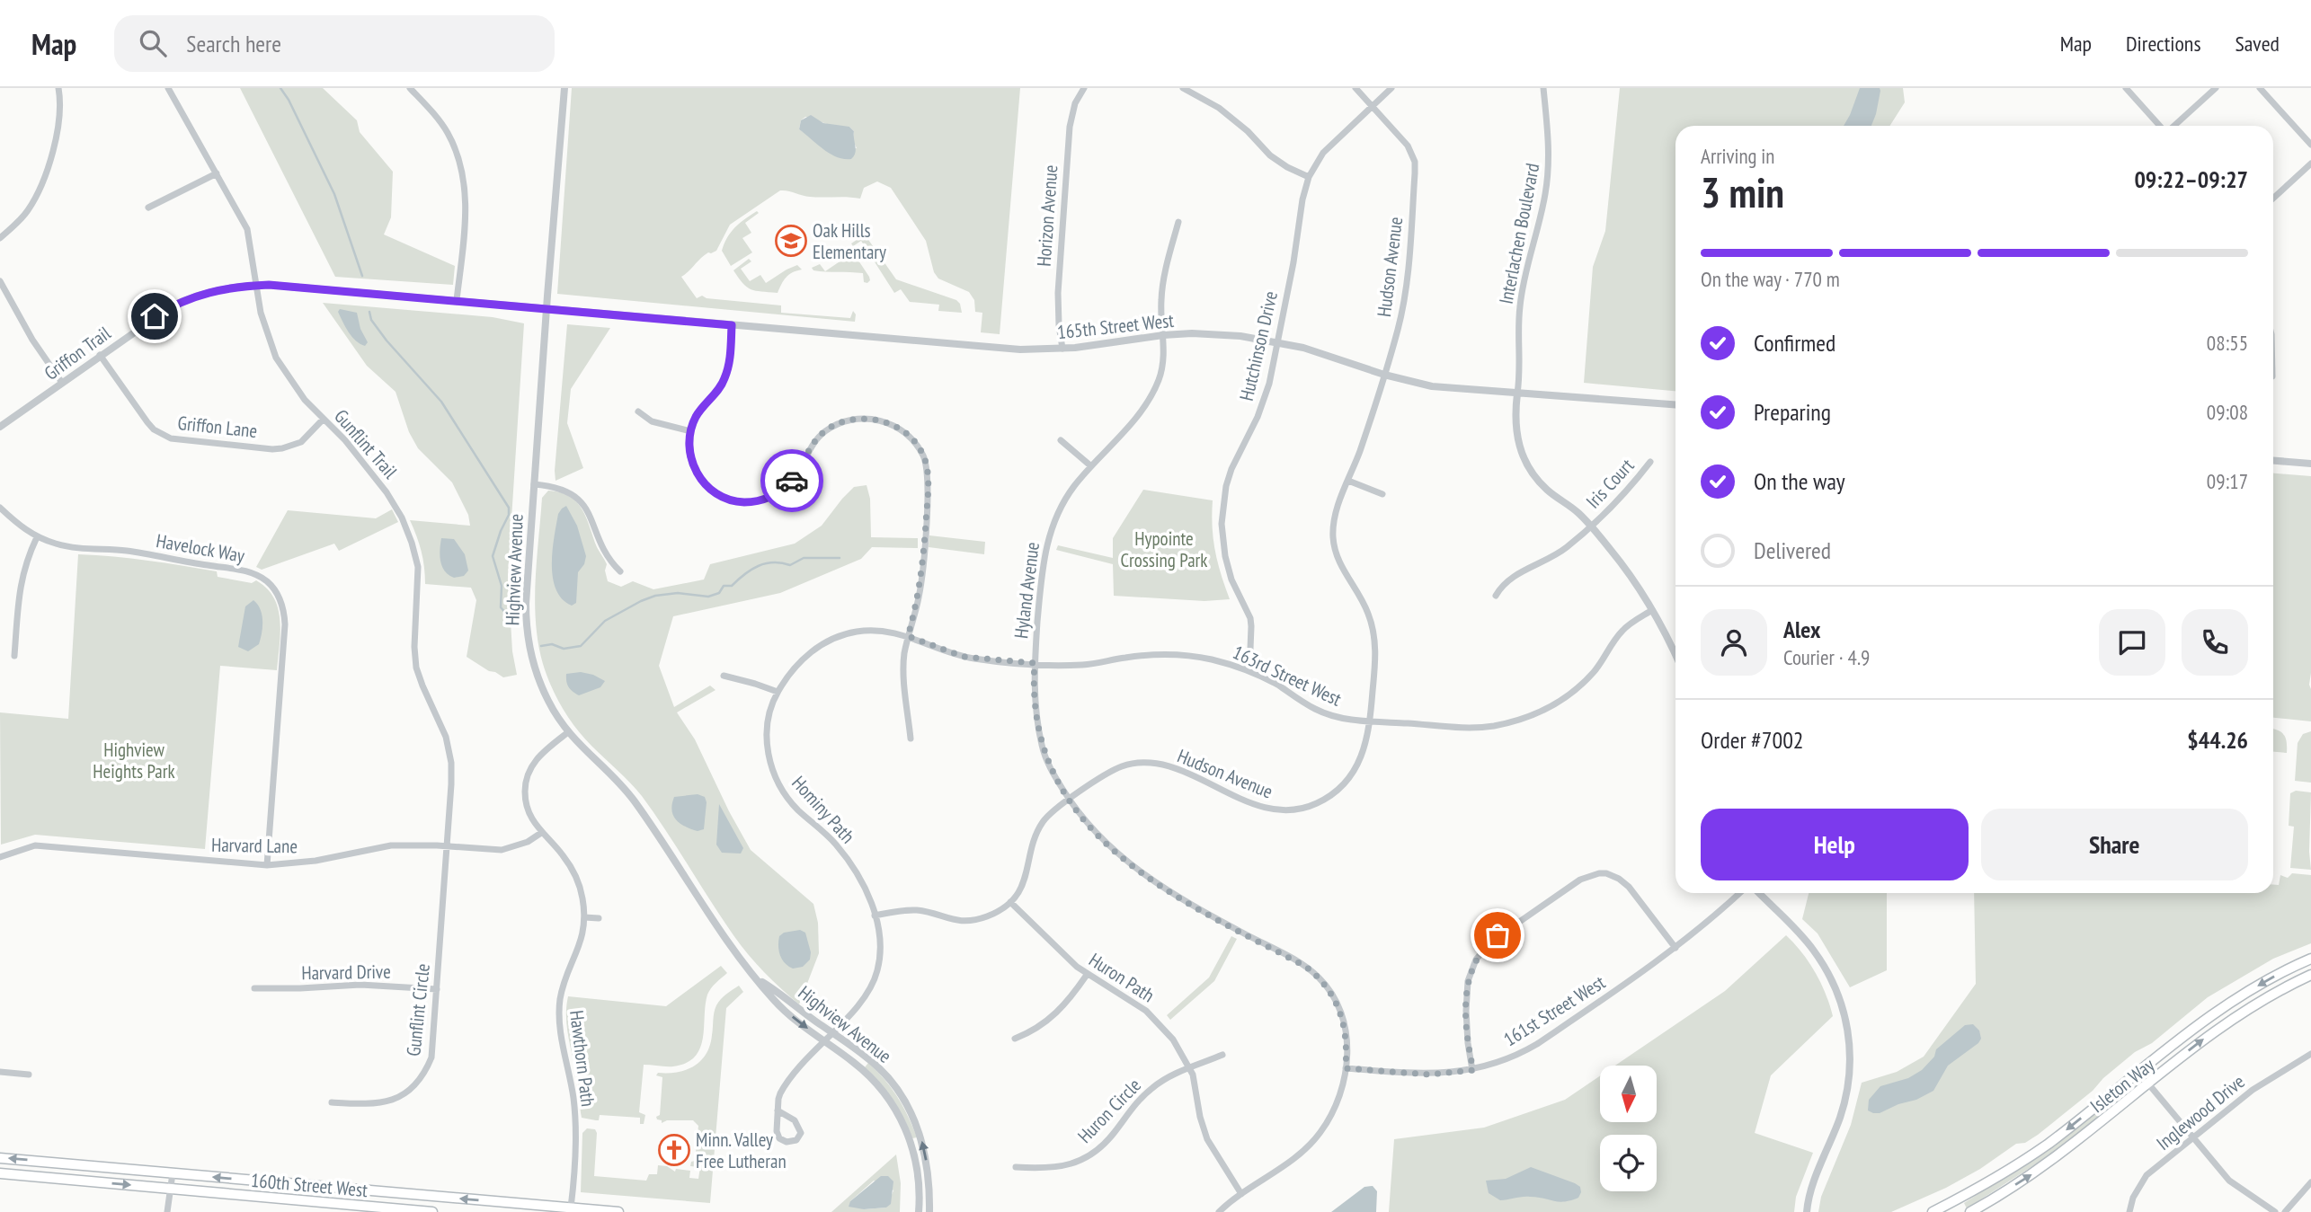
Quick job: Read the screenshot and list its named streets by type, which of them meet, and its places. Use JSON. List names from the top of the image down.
{
  "streets": {
    "main road": ["Isleton Way", "160th Street West"],
    "street": [
      "Horizon Avenue",
      "Interlachen Boulevard",
      "Hudson Avenue",
      "165th Street West",
      "Hutchinson Drive",
      "Griffon Trail",
      "Griffon Lane",
      "Gunflint Trail",
      "Iris Court",
      "Havelock Way",
      "Highview Avenue",
      "Hyland Avenue",
      "163rd Street West",
      "Hominy Path",
      "Harvard Lane",
      "Harvard Drive",
      "Huron Path",
      "Gunflint Circle",
      "161st Street West",
      "Hawthorn Path",
      "Huron Circle",
      "Inglewood Drive"
    ]
  },
  "crossings": [
    ["Horizon Avenue", "165th Street West"],
    ["Interlachen Boulevard", "165th Street West"],
    ["Interlachen Boulevard", "Iris Court"],
    ["Interlachen Boulevard", "163rd Street West"],
    ["Hudson Avenue", "165th Street West"],
    ["Hudson Avenue", "Hutchinson Drive"],
    ["Hudson Avenue", "Hyland Avenue"],
    ["Hudson Avenue", "163rd Street West"],
    ["Hudson Avenue", "Huron Path"],
    ["165th Street West", "Hutchinson Drive"],
    ["165th Street West", "Griffon Trail"],
    ["165th Street West", "Highview Avenue"],
    ["165th Street West", "Hyland Avenue"],
    ["Hutchinson Drive", "163rd Street West"],
    ["Griffon Trail", "Griffon Lane"],
    ["Griffon Trail", "Gunflint Trail"],
    ["Griffon Trail", "Highview Avenue"],
    ["Griffon Lane", "Gunflint Trail"],
    ["Gunflint Trail", "Harvard Lane"],
    ["Gunflint Trail", "Gunflint Circle"],
    ["Havelock Way", "Harvard Lane"],
    ["Highview Avenue", "Hominy Path"],
    ["Highview Avenue", "Hawthorn Path"],
    ["Hyland Avenue", "163rd Street West"],
    ["Hyland Avenue", "Huron Path"],
    ["Hyland Avenue", "161st Street West"],
    ["163rd Street West", "Hominy Path"],
    ["Harvard Lane", "Gunflint Circle"],
    ["Harvard Lane", "Hawthorn Path"],
    ["Harvard Drive", "Gunflint Circle"],
    ["Huron Path", "Huron Circle"],
    ["Hawthorn Path", "160th Street West"]
  ],
  "parks": ["Hypointe Crossing Park", "Highview Heights Park"],
  "places": {
    "school or university": ["Oak Hills Elementary"],
    "church": ["Minn. Valley Free Lutheran"]
  },
  "north": "bottom",
  "page": {
    "header": "Map",
    "search": "Search here",
    "nav": ["Map", "Directions", "Saved"],
    "heading": ["3 min", "Arriving in", "09:22–09:27"],
    "panel": [
      "Alex",
      "Courier · 4.9",
      "Order #7002",
      "$44.26"
    ],
    "bar": "On the way · 770 m",
    "list": [
      ["Confirmed", "08:55"],
      ["Preparing", "09:08"],
      ["On the way", "09:17"],
      "Delivered"
    ],
    "buttons": ["Help", "Share"]
  }
}
